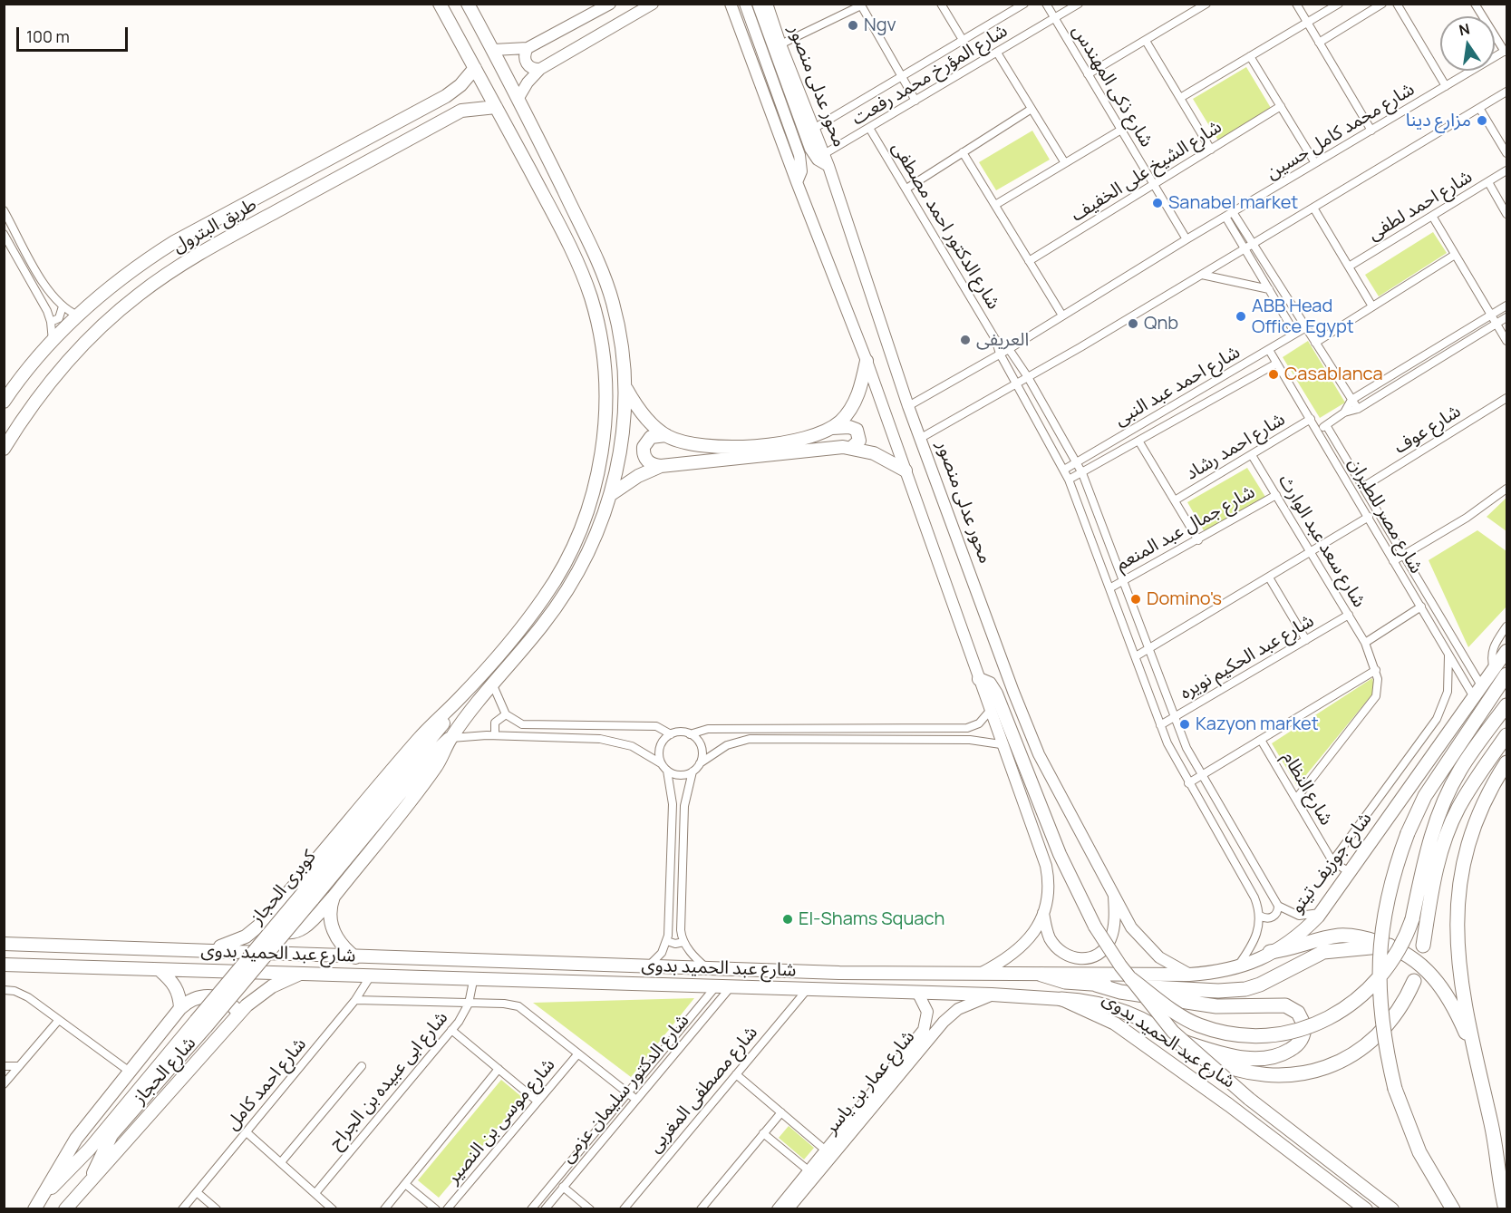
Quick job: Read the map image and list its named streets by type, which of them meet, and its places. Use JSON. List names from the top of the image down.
{
  "streets": {
    "highway": ["شارع جوزيف تيتو"],
    "main road": [
      "محور عدلى منصور",
      "طريق البترول",
      "كوبرى الحجاز",
      "شارع عبد الحميد بدوى",
      "شارع الحجاز",
      "شارع عمار بن ياسر"
    ],
    "street": [
      "شارع المؤرخ محمد رفعت",
      "شارع ذكى المهندس",
      "شارع محمد كامل حسين",
      "شارع الشيخ على الخفيف",
      "شارع احمد لطفى",
      "شارع الدكتور احمد مصطفى",
      "شارع احمد عبد النبى",
      "شارع عوف",
      "شارع احمد رشاد",
      "شارع مصر للطيران",
      "شارع جمال عبد المنعم",
      "شارع سعد عبد الوارث",
      "شارع عبد الحكيم نويره",
      "شارع النظام",
      "شارع ابى عبيده بن الجراح",
      "شارع احمد كامل",
      "شارع الدكتور سليمان عزمى",
      "شارع مصطفى المغربى",
      "شارع موسى بن النصير"
    ]
  },
  "crossings": [
    ["شارع المؤرخ محمد رفعت", "محور عدلى منصور"],
    ["شارع المؤرخ محمد رفعت", "شارع ذكى المهندس"],
    ["شارع المؤرخ محمد رفعت", "شارع الدكتور احمد مصطفى"],
    ["محور عدلى منصور", "شارع محمد كامل حسين"],
    ["محور عدلى منصور", "شارع جوزيف تيتو"],
    ["شارع ذكى المهندس", "شارع محمد كامل حسين"],
    ["شارع ذكى المهندس", "شارع الشيخ على الخفيف"],
    ["شارع محمد كامل حسين", "شارع الدكتور احمد مصطفى"],
    ["شارع الدكتور احمد مصطفى", "شارع احمد عبد النبى"],
    ["شارع الدكتور احمد مصطفى", "شارع جمال عبد المنعم"],
    ["شارع الدكتور احمد مصطفى", "شارع عبد الحكيم نويره"],
    ["شارع احمد عبد النبى", "شارع مصر للطيران"],
    ["شارع عوف", "شارع مصر للطيران"],
    ["شارع احمد رشاد", "شارع مصر للطيران"],
    ["شارع احمد رشاد", "شارع سعد عبد الوارث"],
    ["شارع مصر للطيران", "شارع جوزيف تيتو"],
    ["شارع جمال عبد المنعم", "شارع سعد عبد الوارث"],
    ["شارع سعد عبد الوارث", "شارع عبد الحكيم نويره"],
    ["شارع النظام", "شارع جوزيف تيتو"],
    ["شارع جوزيف تيتو", "شارع عبد الحميد بدوى"],
    ["كوبرى الحجاز", "شارع الحجاز"],
    ["شارع عبد الحميد بدوى", "شارع الحجاز"],
    ["شارع عبد الحميد بدوى", "شارع ابى عبيده بن الجراح"],
    ["شارع عبد الحميد بدوى", "شارع عمار بن ياسر"],
    ["شارع عبد الحميد بدوى", "شارع احمد كامل"],
    ["شارع عبد الحميد بدوى", "شارع الدكتور سليمان عزمى"],
    ["شارع عبد الحميد بدوى", "شارع مصطفى المغربى"]
  ],
  "places": [
    "Ngv",
    "مزارع دينا",
    "Sanabel market",
    "ABB Head Office Egypt",
    "Qnb",
    "العريفى",
    "Casablanca",
    "Domino's",
    "Kazyon market",
    "El-Shams Squach"
  ],
  "scale_bar": "100 m",
  "north": "top"
}
